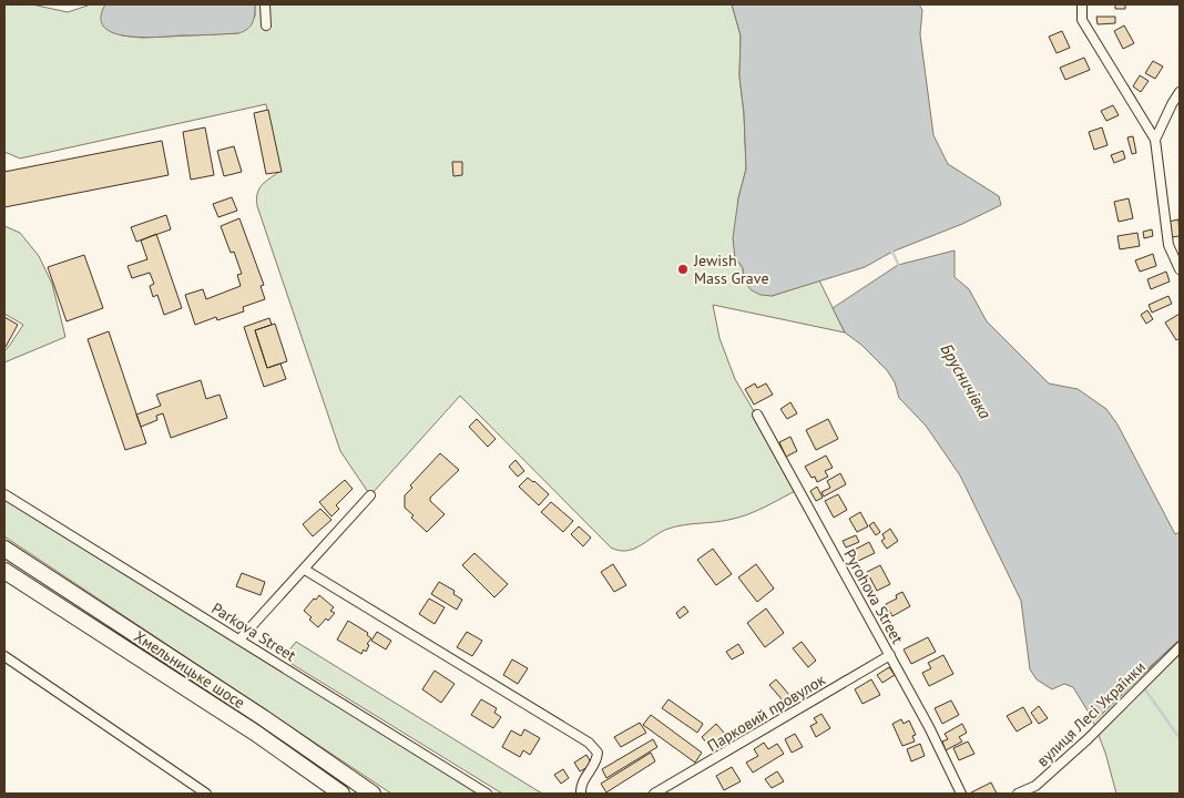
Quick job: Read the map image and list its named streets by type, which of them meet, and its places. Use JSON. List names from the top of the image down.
{
  "streets": {
    "highway": ["Хмельницьке шосе"],
    "street": [
      "Pyrohova Street",
      "Parkova Street",
      "Парковий провулок",
      "вулиця Лесі Українки"
    ]
  },
  "crossings": [
    ["Pyrohova Street", "Парковий провулок"]
  ],
  "water": ["Брусничівка"],
  "places": ["Jewish Mass Grave"]
}
